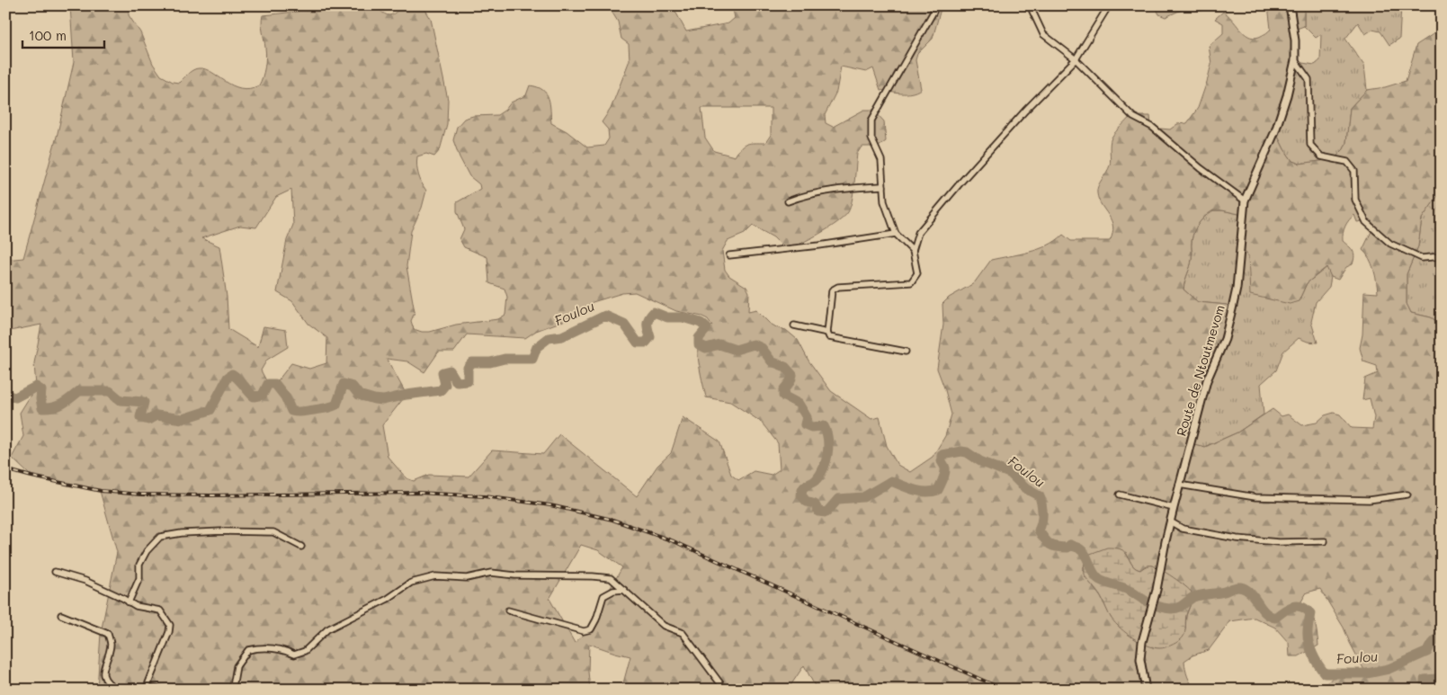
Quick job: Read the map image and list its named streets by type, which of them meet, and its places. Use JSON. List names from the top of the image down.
{
  "streets": {
    "street": ["Route de Ntoutmevom"]
  },
  "water": ["Foulou"],
  "scale_bar": "100 m"
}
